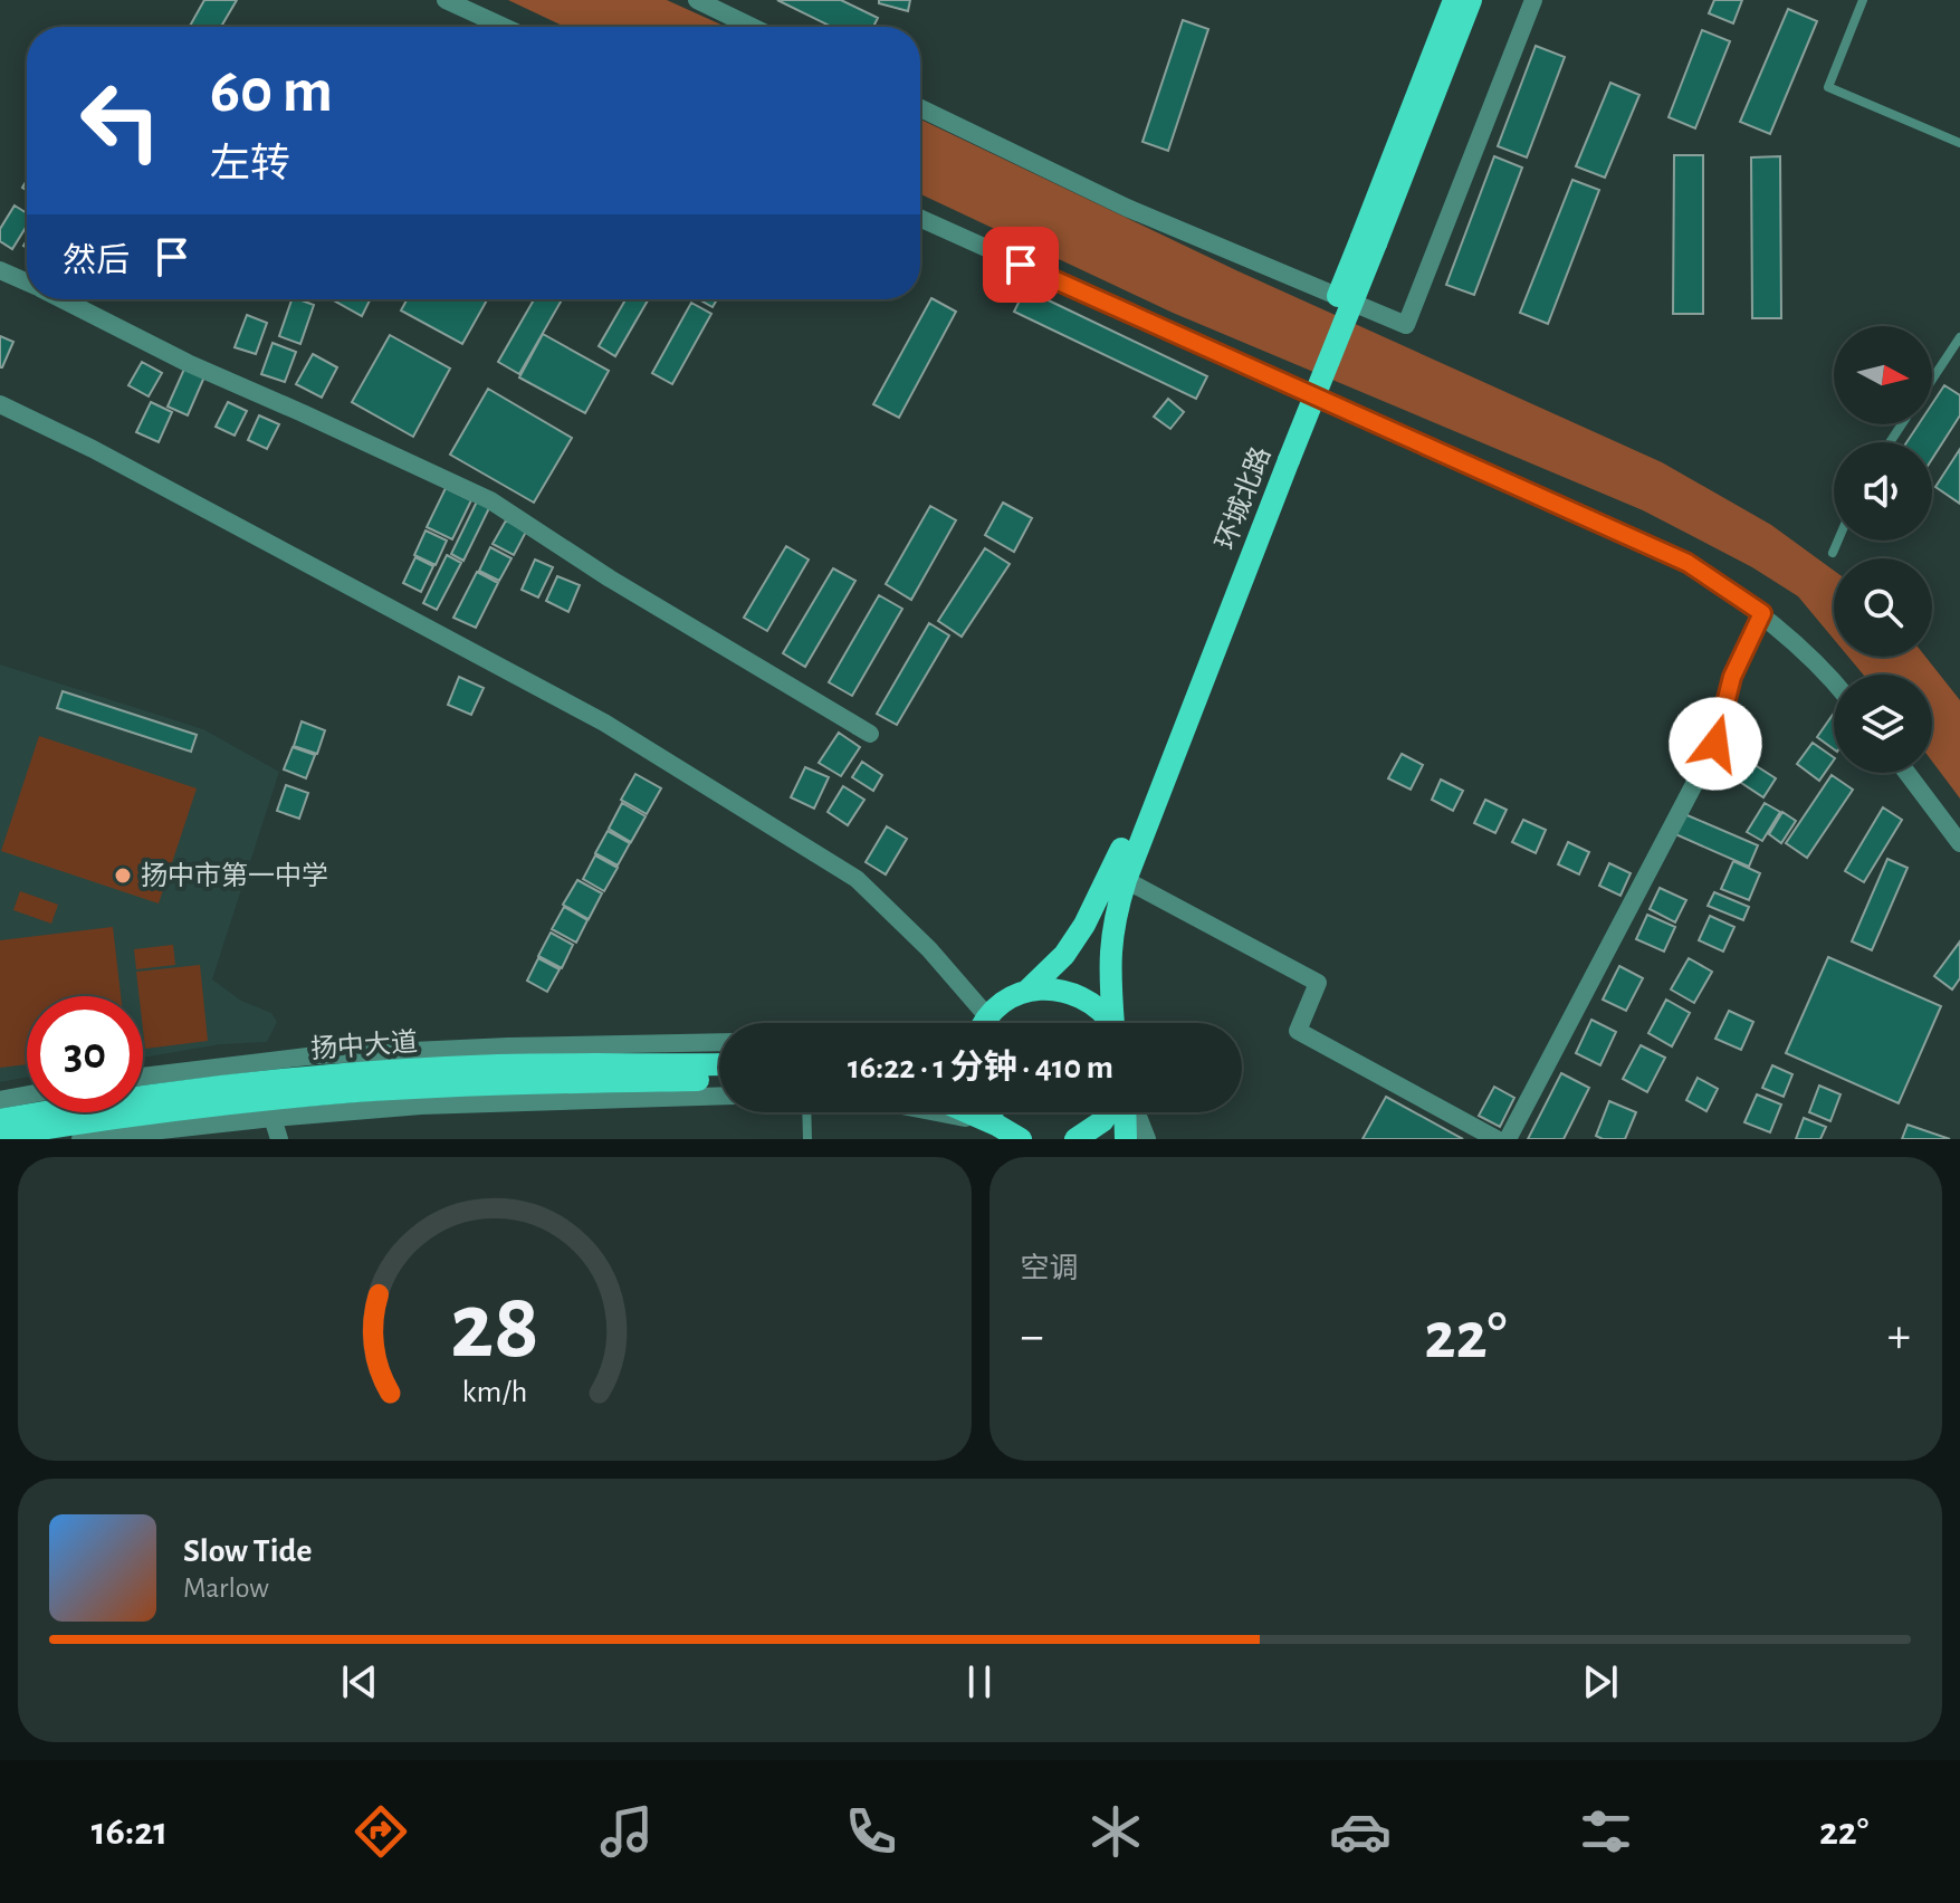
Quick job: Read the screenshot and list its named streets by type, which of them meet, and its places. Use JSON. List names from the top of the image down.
{
  "streets": {
    "main road": ["环城北路", "扬中大道"]
  },
  "places": ["扬中市第一中学"],
  "north": "right",
  "page": {
    "turn": ["60 m", "左转"],
    "then": "然后",
    "limit": "30",
    "trip": "16:22 · 1 分钟 · 410 m",
    "tile": "空调",
    "heat": ["−", "22°", "+"],
    "song": ["Slow Tide", "Marlow"],
    "tabs": ["16:21", "22°"],
    "gauge": ["28", "km/h"]
  }
}
